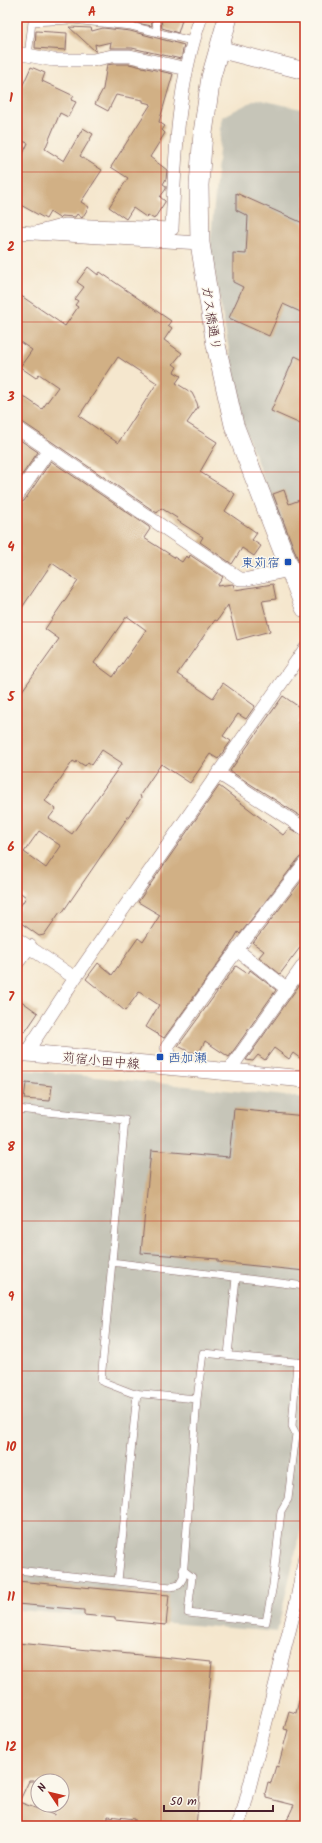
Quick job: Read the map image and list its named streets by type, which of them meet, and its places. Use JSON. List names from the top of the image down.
{
  "streets": {
    "main road": ["ガス橋通り"],
    "street": ["苅宿小田中線"]
  },
  "places": {
    "transit": ["東苅宿", "西加瀬"]
  },
  "scale_bar": "50 m",
  "north": "top left",
  "grid": {
    "columns": ["A", "B"],
    "rows": [
      "1",
      "2",
      "3",
      "4",
      "5",
      "6",
      "7",
      "8",
      "9",
      "10",
      "11",
      "12"
    ]
  }
}
